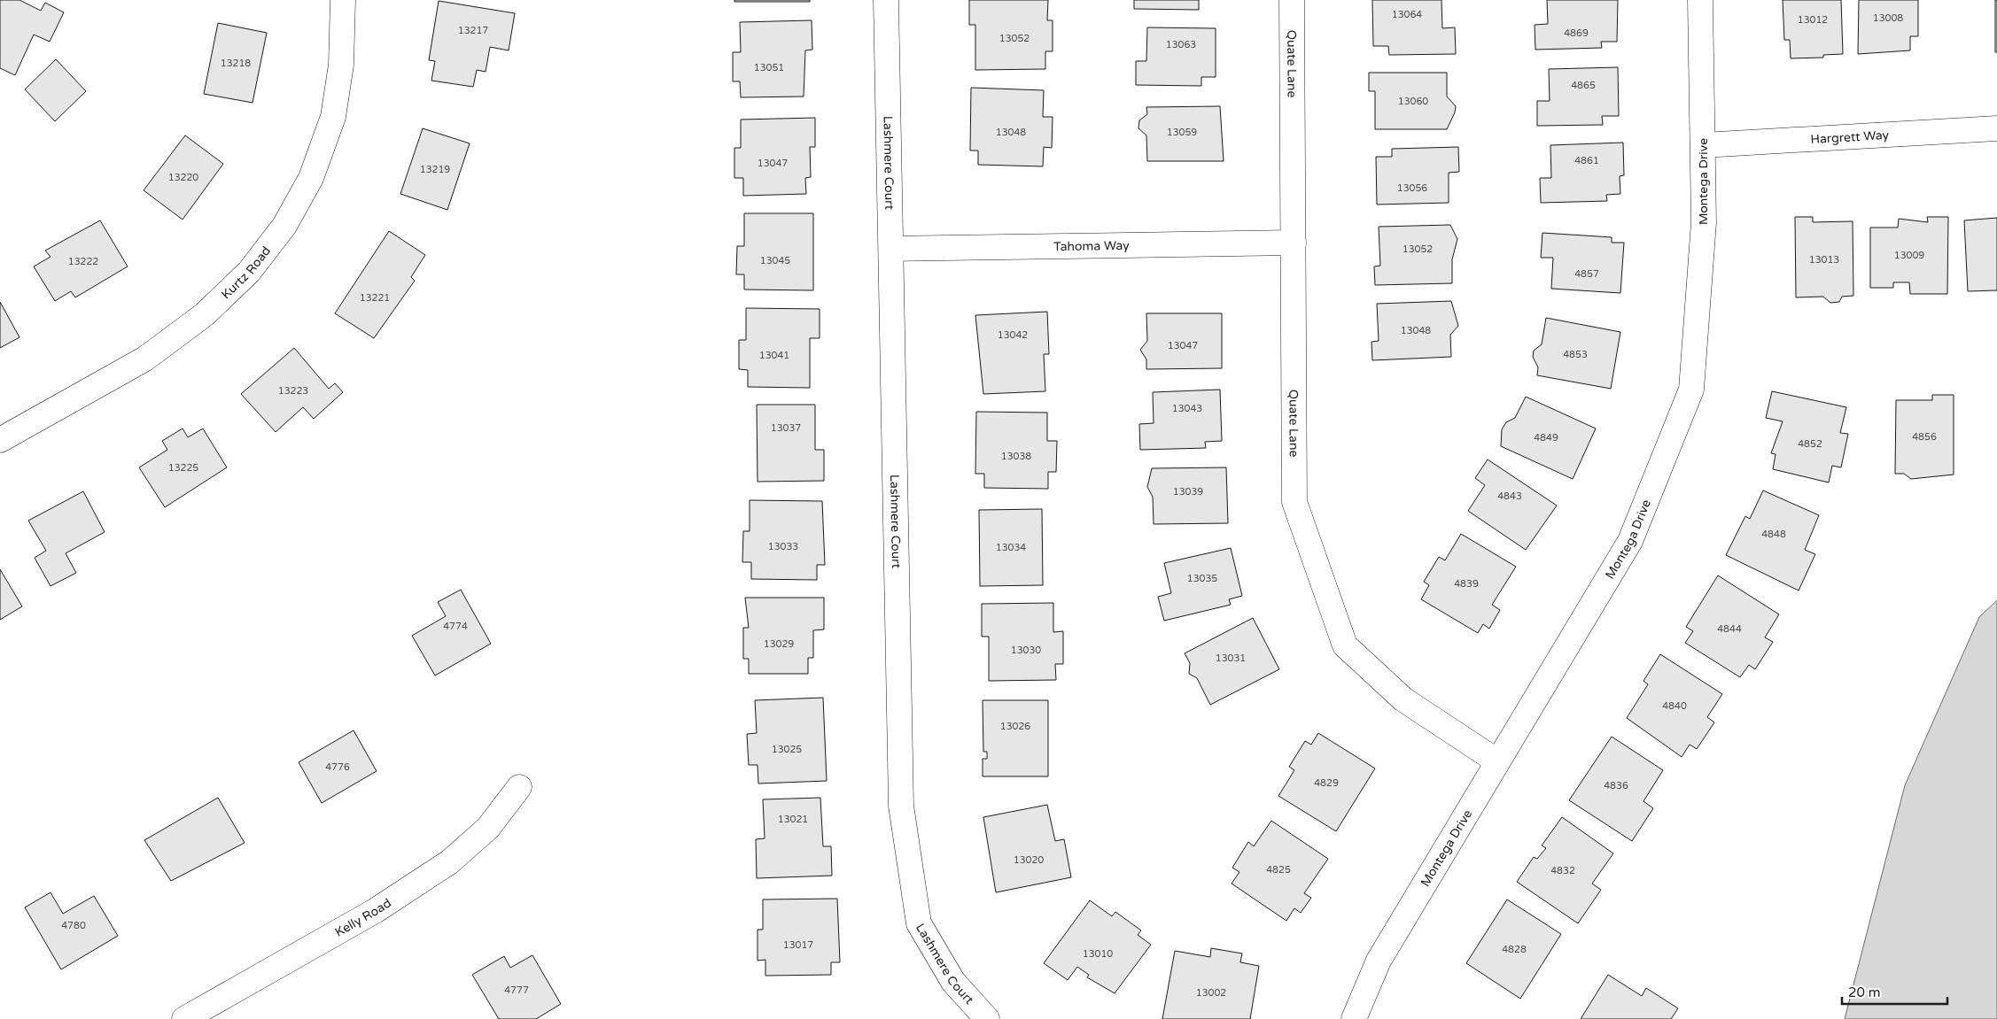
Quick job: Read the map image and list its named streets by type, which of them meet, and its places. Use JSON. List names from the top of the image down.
{
  "streets": {
    "street": [
      "Quate Lane",
      "Hargrett Way",
      "Lashmere Court",
      "Montega Drive",
      "Tahoma Way",
      "Kurtz Road",
      "Kelly Road"
    ]
  },
  "crossings": [
    ["Quate Lane", "Montega Drive"],
    ["Quate Lane", "Tahoma Way"],
    ["Hargrett Way", "Montega Drive"],
    ["Lashmere Court", "Tahoma Way"]
  ],
  "house_numbers": [
    "13064",
    "13008",
    "13012",
    "13217",
    "4869",
    "13052",
    "13063",
    "13218",
    "13051",
    "4865",
    "13060",
    "13048",
    "13059",
    "4861",
    "13047",
    "13219",
    "13220",
    "13056",
    "13052",
    "13009",
    "13013",
    "13045",
    "13222",
    "4857",
    "13221",
    "13048",
    "13042",
    "13047",
    "4853",
    "13041",
    "13223",
    "13043",
    "13037",
    "4856",
    "4849",
    "4852",
    "13038",
    "13225",
    "13039",
    "4843",
    "4848",
    "13033",
    "13034",
    "13035",
    "4839",
    "4774",
    "4844",
    "13029",
    "13030",
    "13031",
    "4840",
    "13026",
    "13025",
    "4776",
    "4829",
    "4836",
    "13021",
    "13020",
    "4825",
    "4832",
    "4780",
    "13017",
    "4828",
    "13010",
    "4777",
    "13002"
  ],
  "scale_bar": "20 m"
}
